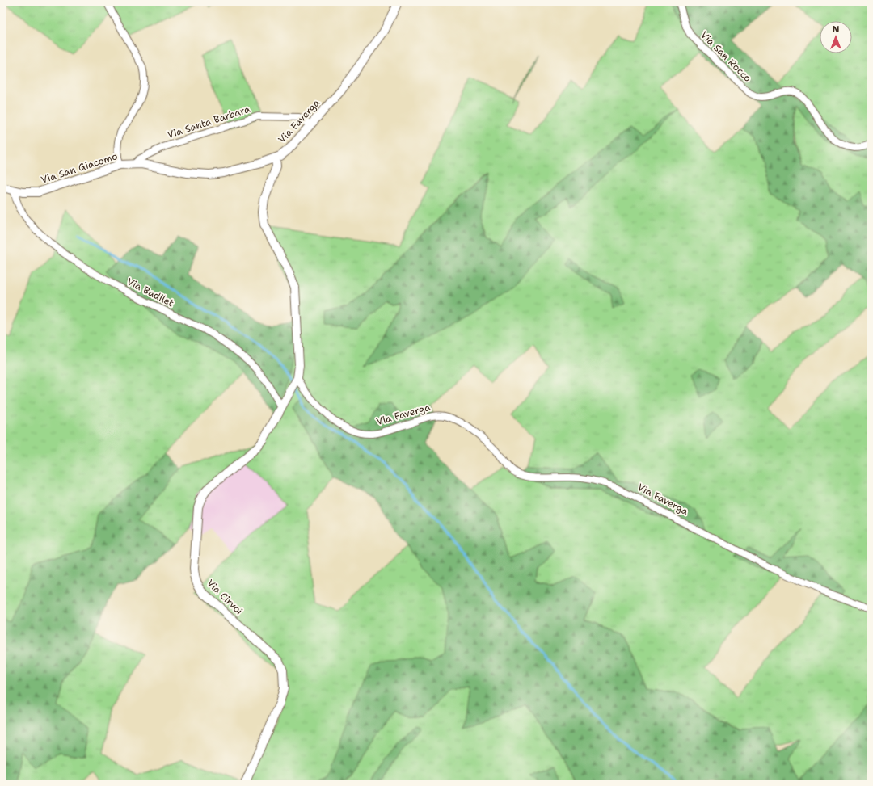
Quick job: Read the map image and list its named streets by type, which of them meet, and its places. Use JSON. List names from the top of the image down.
{
  "streets": {
    "street": [
      "Via San Rocco",
      "Via Faverga",
      "Via Santa Barbara",
      "Via San Giacomo",
      "Via Badilet",
      "Via Cirvoi"
    ]
  },
  "crossings": [
    ["Via Faverga", "Via Santa Barbara"],
    ["Via Faverga", "Via San Giacomo"],
    ["Via Faverga", "Via Cirvoi"],
    ["Via Santa Barbara", "Via San Giacomo"],
    ["Via San Giacomo", "Via Badilet"],
    ["Via Badilet", "Via Cirvoi"]
  ],
  "north": "top"
}
